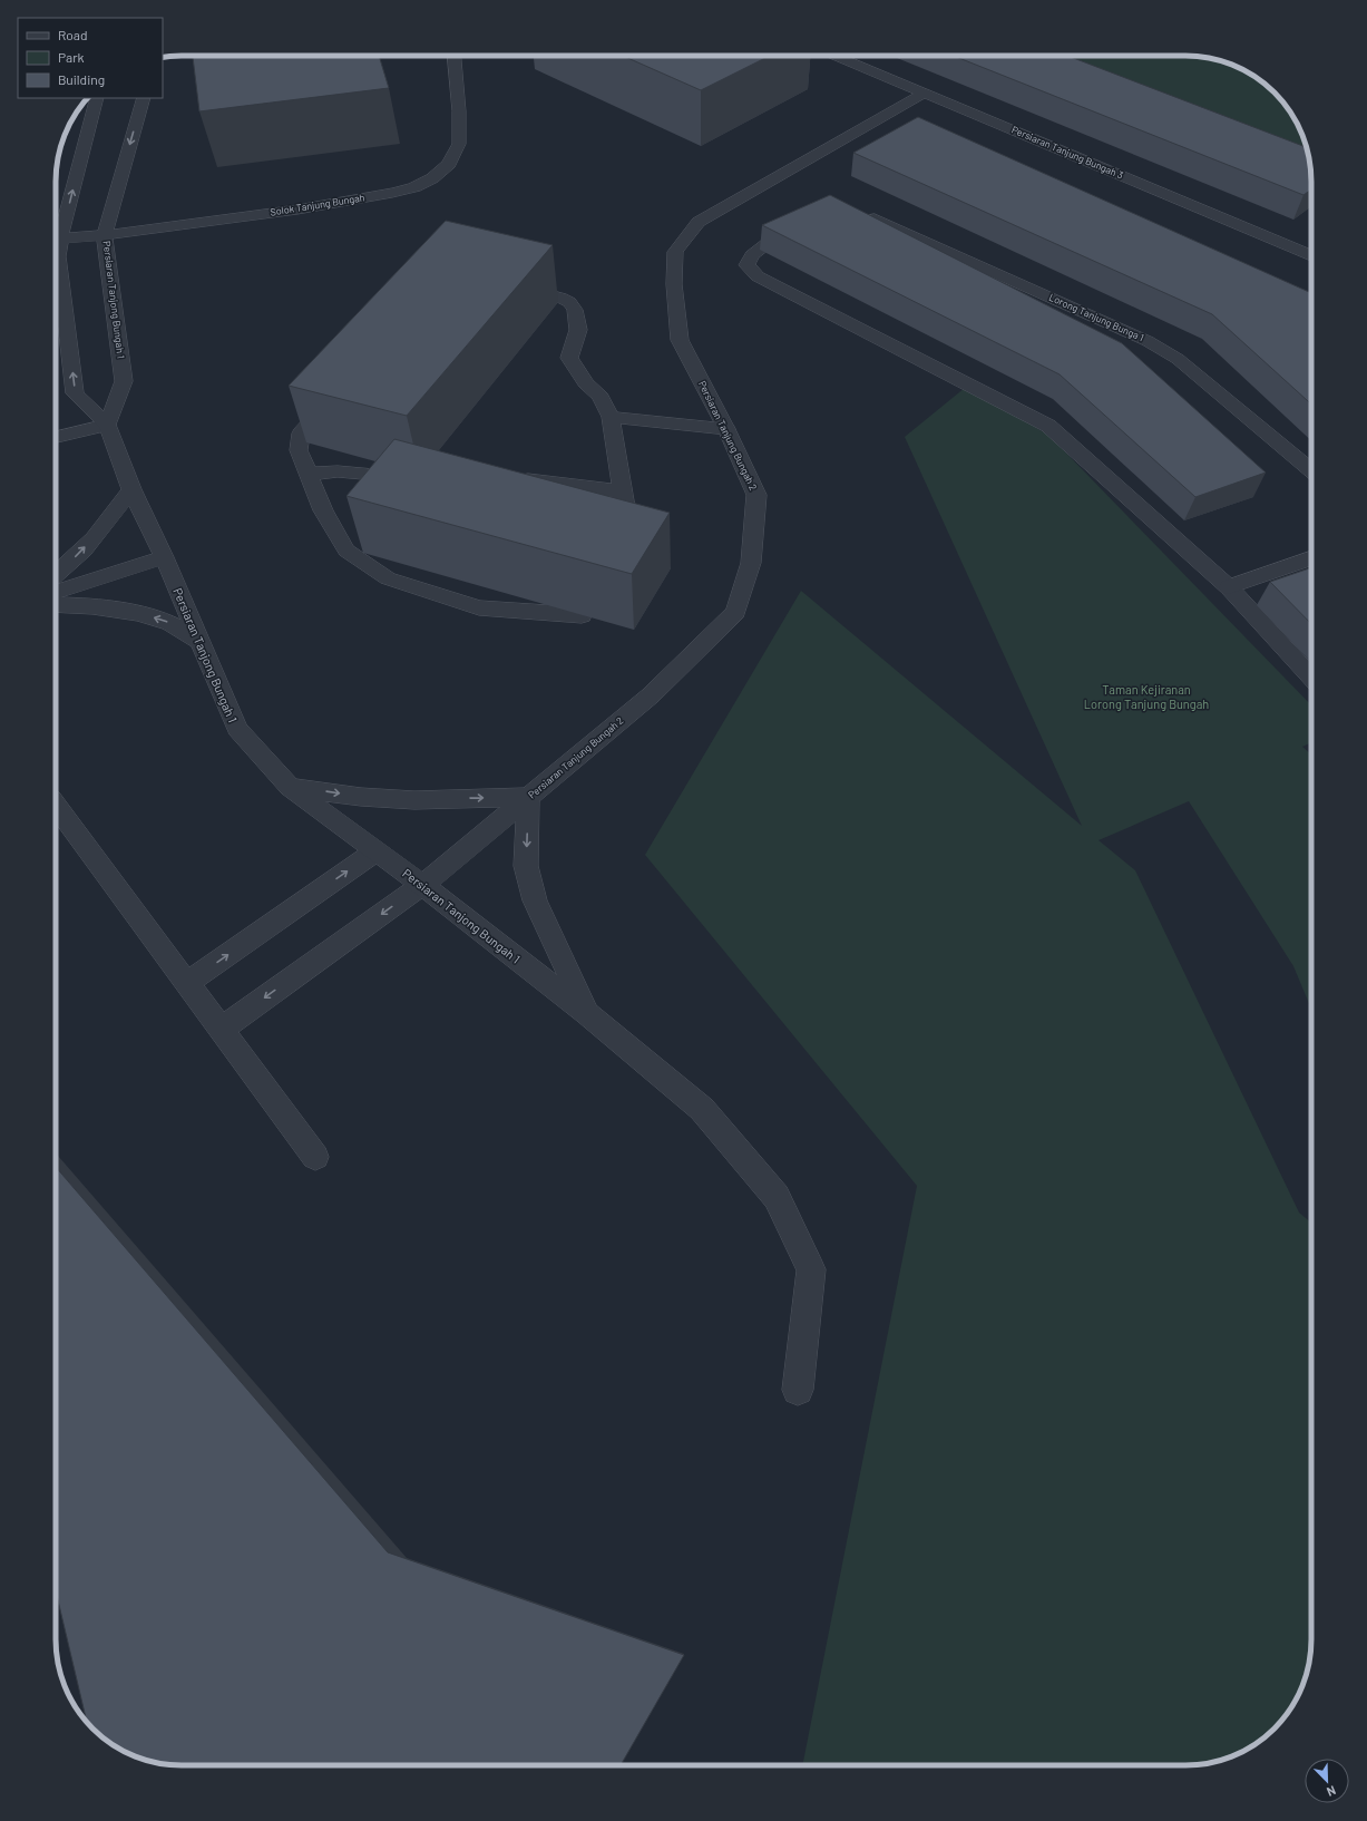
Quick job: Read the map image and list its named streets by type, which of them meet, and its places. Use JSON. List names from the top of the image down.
{
  "streets": {
    "street": [
      "Persiaran Tanjung Bungah 3",
      "Solok Tanjung Bungah",
      "Persiaran Tanjong Bungah 1",
      "Lorong Tanjung Bunga 1",
      "Persiaran Tanjung Bungah 2"
    ]
  },
  "crossings": [
    ["Persiaran Tanjung Bungah 3", "Persiaran Tanjung Bungah 2"],
    ["Solok Tanjung Bungah", "Persiaran Tanjong Bungah 1"],
    ["Persiaran Tanjong Bungah 1", "Persiaran Tanjung Bungah 2"]
  ],
  "parks": ["Taman Kejiranan Lorong Tanjung Bungah"],
  "legend": ["Road", "Park", "Building"],
  "north": "bottom right"
}
